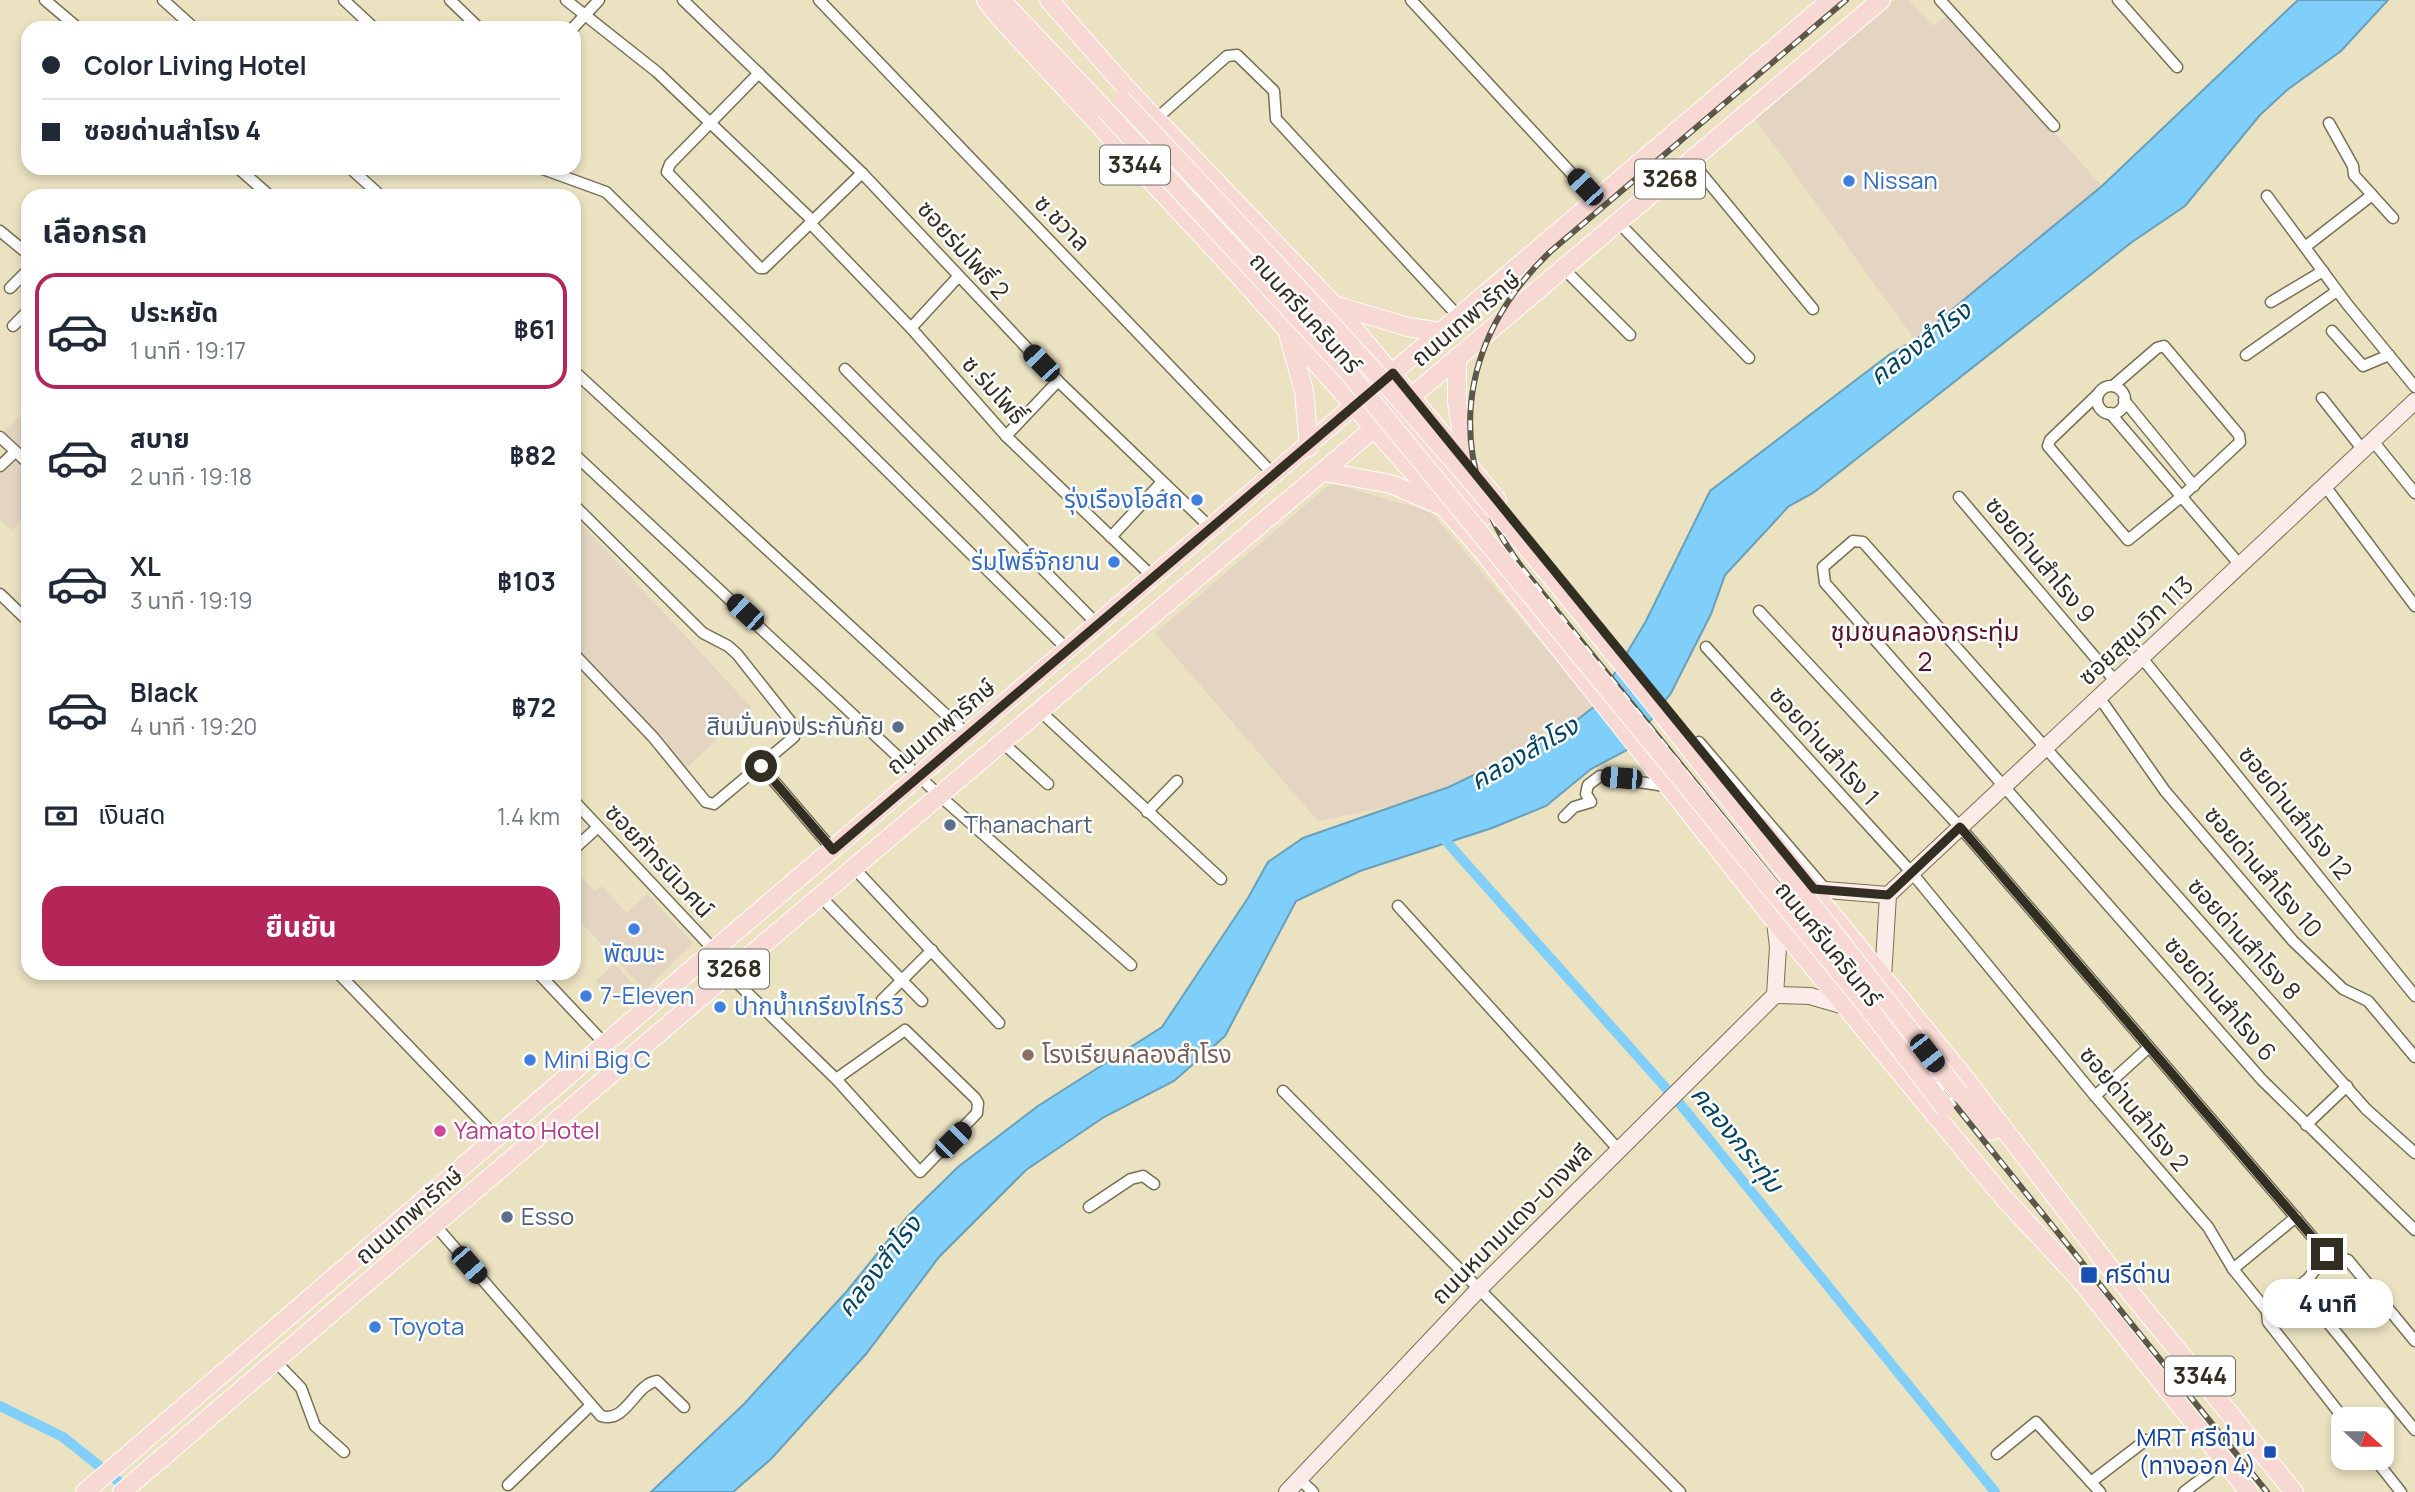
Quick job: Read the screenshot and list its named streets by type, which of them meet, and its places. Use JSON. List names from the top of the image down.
{
  "streets": {
    "main road": [
      "3344",
      "3268",
      "ถนนศรีนครินทร์",
      "ถนนเทพารักษ์",
      "ซอยสุขุมวิท 113",
      "ถนนหนามแดง-บางพลี"
    ],
    "street": [
      "ซ.ชวาล",
      "ซอยร่มโพธิ์ 2",
      "ซ.ร่มโพธิ์",
      "ซอยด่านสำโรง 9",
      "ซอยด่านสำโรง 1",
      "ซอยด่านสำโรง 12",
      "ซอยภัทรนิเวศน์",
      "ซอยด่านสำโรง 10",
      "ซอยด่านสำโรง 8",
      "ซอยด่านสำโรง 6",
      "ซอยด่านสำโรง 2"
    ]
  },
  "crossings": [
    ["ซ.ชวาล", "ถนนเทพารักษ์"],
    ["ซอยร่มโพธิ์ 2", "ถนนเทพารักษ์"],
    ["ถนนศรีนครินทร์", "ถนนเทพารักษ์"],
    ["ถนนเทพารักษ์", "ซ.ร่มโพธิ์"],
    ["ถนนเทพารักษ์", "ซอยภัทรนิเวศน์"],
    ["ซอยด่านสำโรง 9", "ซอยสุขุมวิท 113"],
    ["ซอยสุขุมวิท 113", "ซอยด่านสำโรง 1"],
    ["ซอยสุขุมวิท 113", "ซอยด่านสำโรง 12"],
    ["ซอยสุขุมวิท 113", "ซอยด่านสำโรง 10"],
    ["ซอยสุขุมวิท 113", "ซอยด่านสำโรง 8"],
    ["ซอยสุขุมวิท 113", "ซอยด่านสำโรง 6"],
    ["ซอยสุขุมวิท 113", "ซอยด่านสำโรง 2"],
    ["ซอยด่านสำโรง 1", "ซอยด่านสำโรง 2"],
    ["ซอยด่านสำโรง 8", "ซอยด่านสำโรง 6"]
  ],
  "districts": ["ชุมชนคลองกระทุ่ม 2"],
  "water": ["คลองสำโรง", "คลองกระทุ่ม"],
  "places": {
    "other": [
      "Nissan",
      "รุ่งเรืองโอสถ",
      "ร่มโพธิ์จักยาน",
      "สินมั่นคงประกันภัย",
      "Thanachart",
      "พัฒนะ",
      "7-Eleven",
      "ปากน้ำเกรียงไกร3",
      "โรงเรียนคลองสำโรง",
      "Mini Big C",
      "Yamato Hotel",
      "Esso",
      "Toyota"
    ],
    "transit": ["ศรีด่าน", "MRT ศรีด่าน (ทางออก 4)"]
  },
  "north": "right",
  "page": {
    "banner": ["Color Living Hotel", "ซอยด่านสำโรง 4"],
    "heading": "เลือกรถ",
    "list": [
      {
        "name": "ประหยัด",
        "note": "1 นาที · 19:17",
        "value": "฿61"
      },
      {
        "name": "สบาย",
        "note": "2 นาที · 19:18",
        "value": "฿82"
      },
      {
        "name": "XL",
        "note": "3 นาที · 19:19",
        "value": "฿103"
      },
      {
        "name": "Black",
        "note": "4 นาที · 19:20",
        "value": "฿72"
      }
    ],
    "pay": ["เงินสด", "1.4 km"],
    "buttons": "ยืนยัน",
    "bubble": "4 นาที"
  }
}
